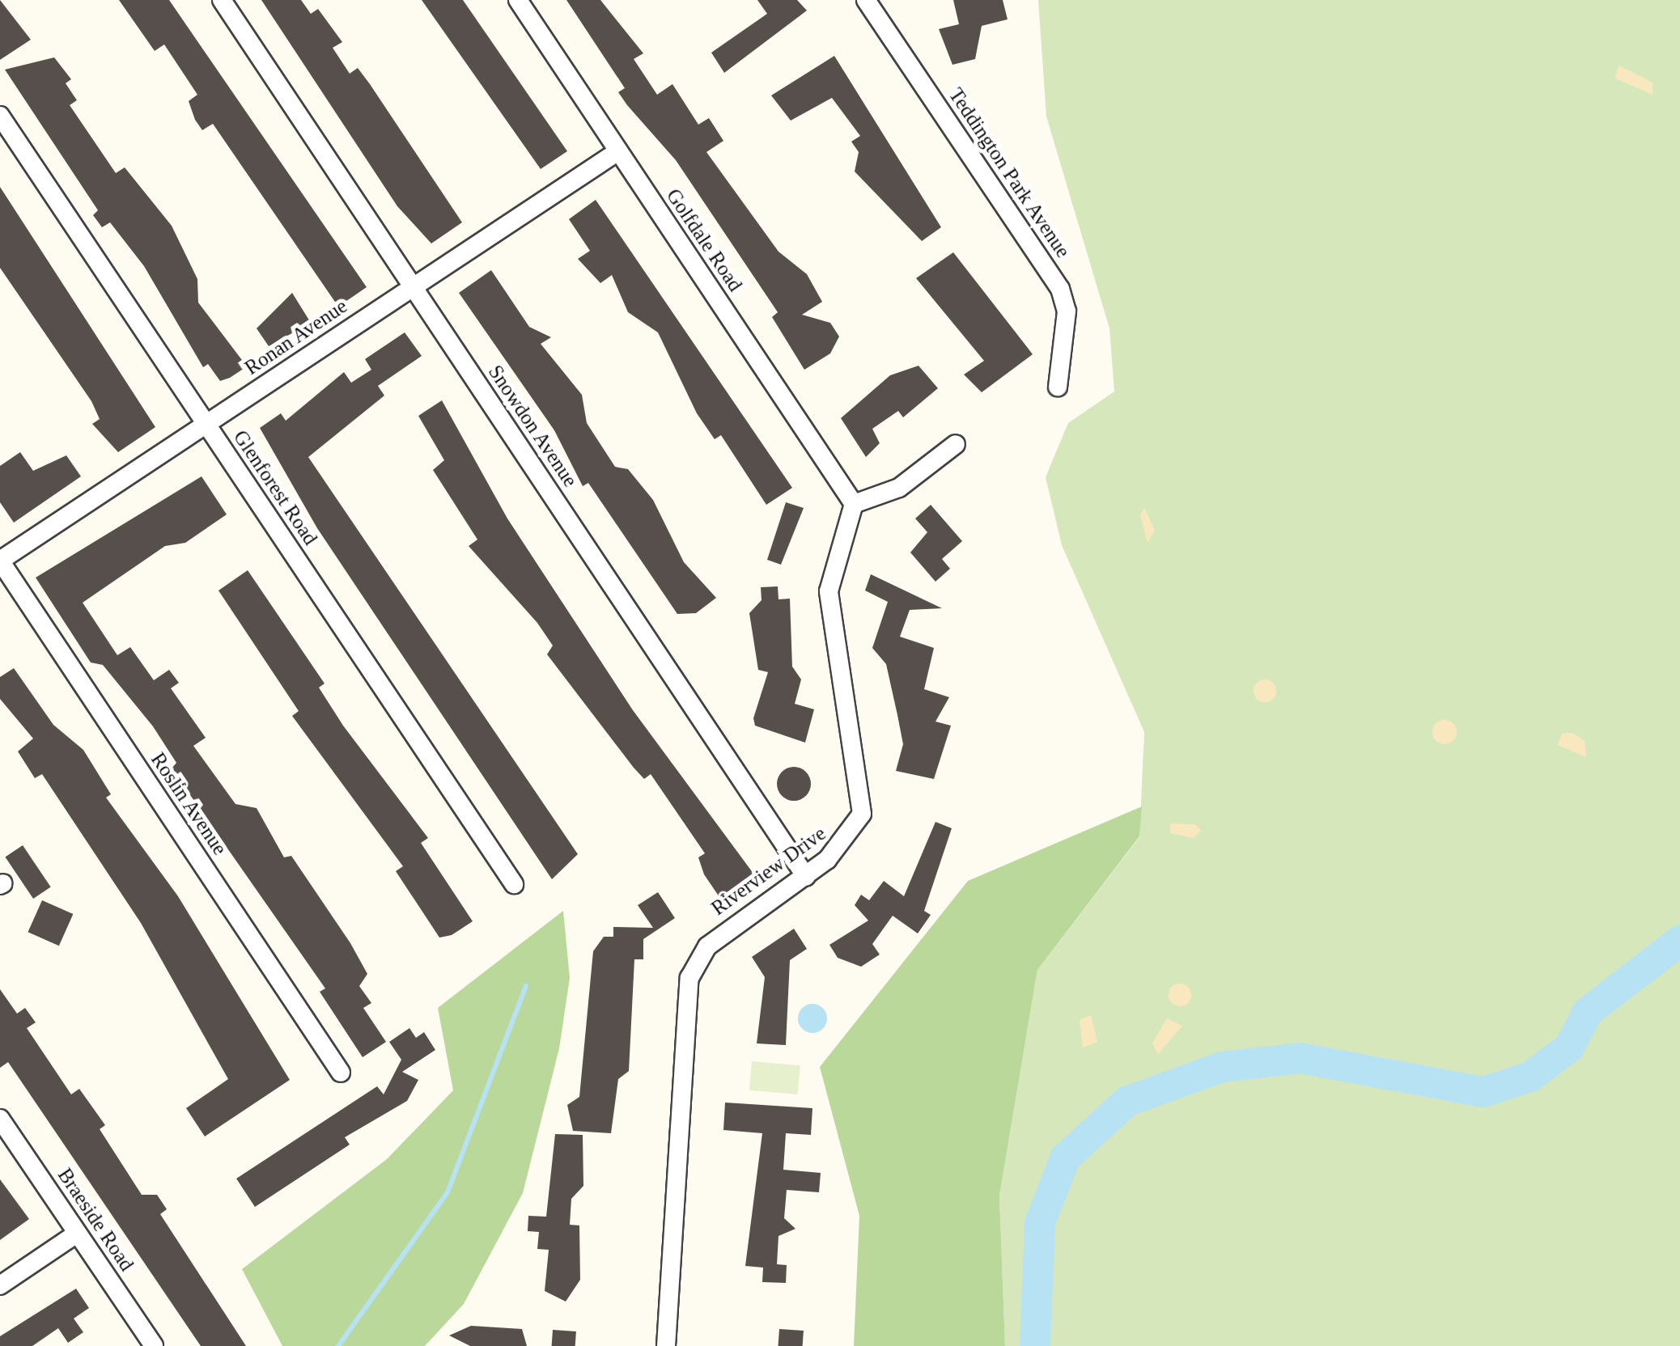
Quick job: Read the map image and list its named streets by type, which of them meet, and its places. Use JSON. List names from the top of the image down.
{
  "streets": {
    "street": [
      "Teddington Park Avenue",
      "Golfdale Road",
      "Ronan Avenue",
      "Snowdon Avenue",
      "Glenforest Road",
      "Roslin Avenue",
      "Riverview Drive",
      "Braeside Road"
    ]
  },
  "crossings": [
    ["Golfdale Road", "Ronan Avenue"],
    ["Golfdale Road", "Riverview Drive"],
    ["Ronan Avenue", "Snowdon Avenue"],
    ["Ronan Avenue", "Glenforest Road"],
    ["Ronan Avenue", "Roslin Avenue"],
    ["Snowdon Avenue", "Riverview Drive"]
  ]
}
